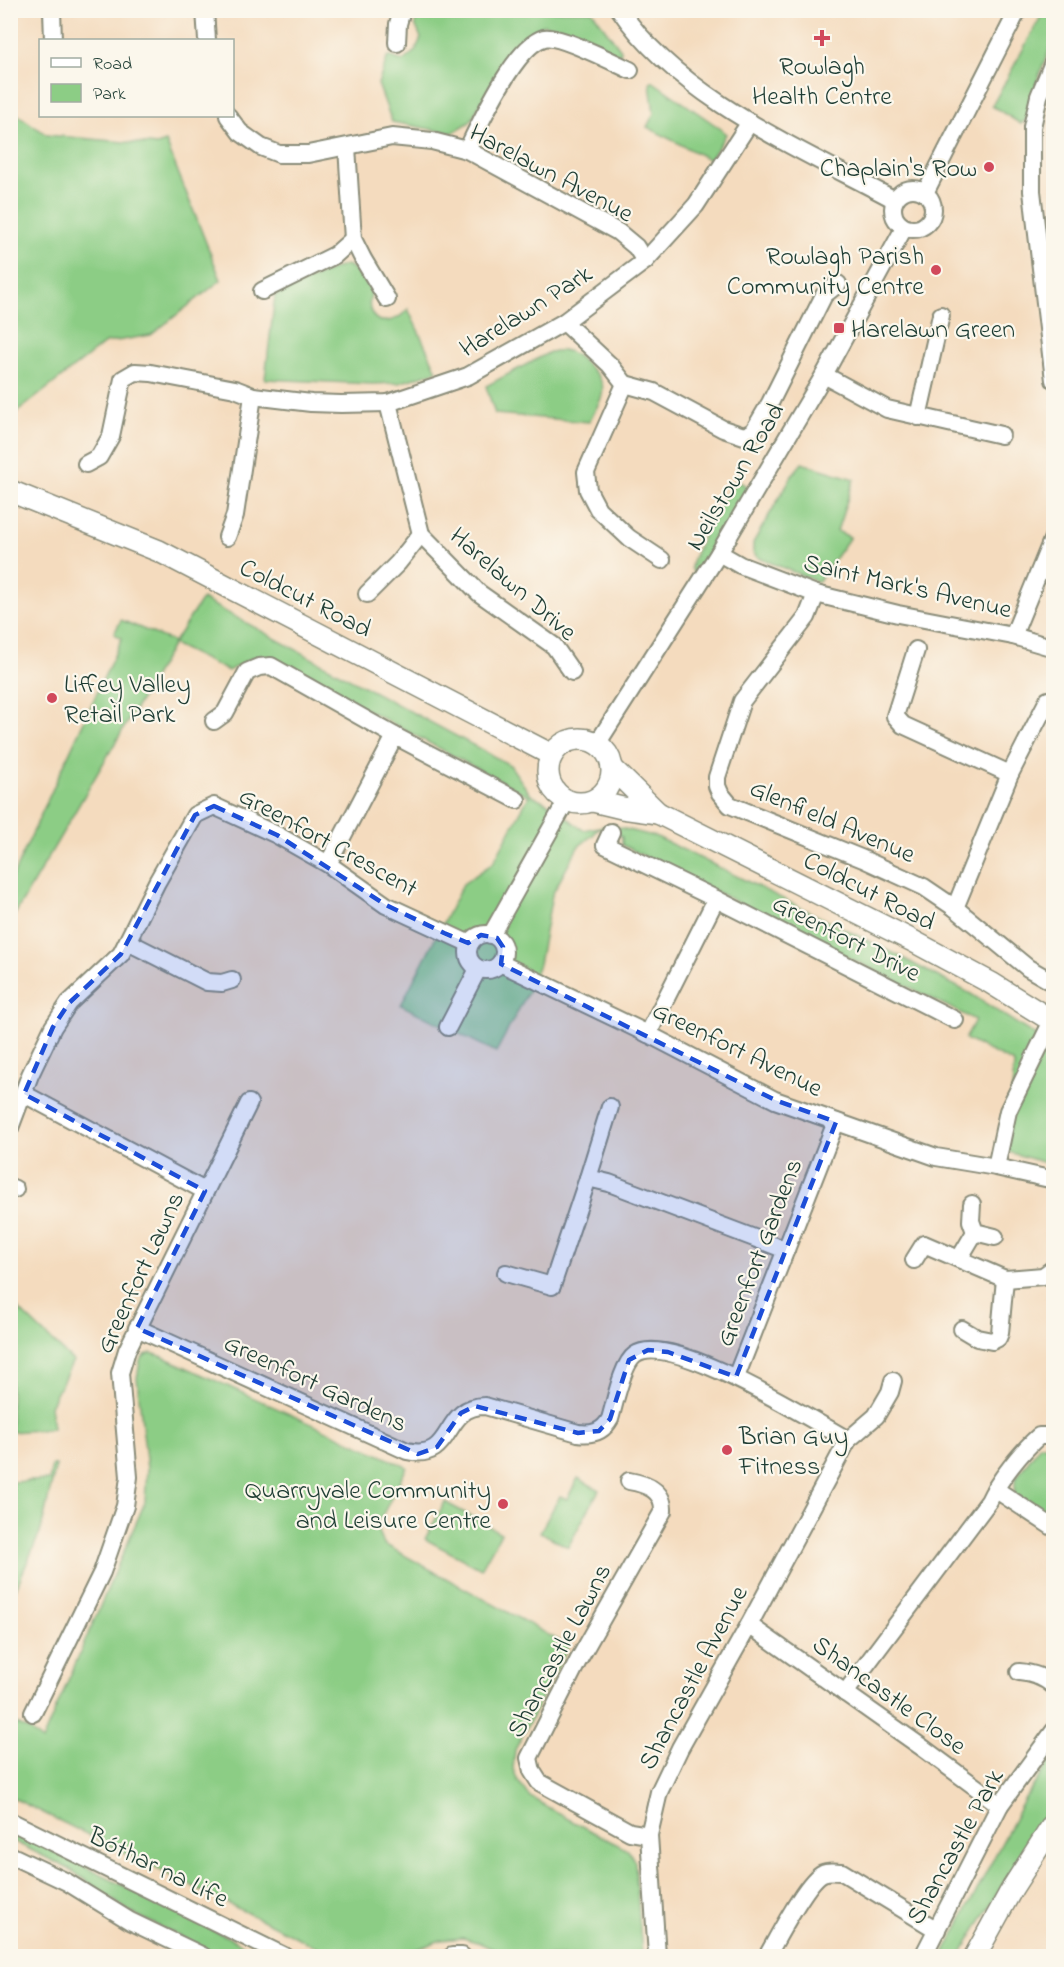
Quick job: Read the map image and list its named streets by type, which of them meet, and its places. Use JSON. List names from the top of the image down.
{
  "streets": {
    "main road": ["Coldcut Road"],
    "street": [
      "Harelawn Avenue",
      "Harelawn Park",
      "Neilstown Road",
      "Harelawn Drive",
      "Saint Mark's Avenue",
      "Glenfield Avenue",
      "Greenfort Crescent",
      "Greenfort Drive",
      "Greenfort Avenue",
      "Greenfort Gardens",
      "Greenfort Lawns",
      "Shancastle Lawns",
      "Shancastle Avenue",
      "Shancastle Close",
      "Shancastle Park",
      "Bóthar na Life"
    ]
  },
  "crossings": [
    ["Harelawn Avenue", "Harelawn Park"],
    ["Harelawn Park", "Harelawn Drive"],
    ["Neilstown Road", "Saint Mark's Avenue"],
    ["Neilstown Road", "Coldcut Road"],
    ["Saint Mark's Avenue", "Glenfield Avenue"],
    ["Greenfort Crescent", "Greenfort Avenue"],
    ["Greenfort Crescent", "Greenfort Lawns"],
    ["Greenfort Avenue", "Greenfort Gardens"],
    ["Greenfort Gardens", "Greenfort Lawns"],
    ["Shancastle Lawns", "Shancastle Avenue"],
    ["Shancastle Avenue", "Shancastle Close"],
    ["Shancastle Close", "Shancastle Park"]
  ],
  "places": {
    "health": ["Rowlagh Health Centre"],
    "other": [
      "Chaplain's Row",
      "Rowlagh Parish Community Centre",
      "Liffey Valley Retail Park",
      "Brian Guy Fitness",
      "Quarryvale Community and Leisure Centre"
    ],
    "transit": ["Harelawn Green"]
  },
  "legend": ["Road", "Park"]
}
